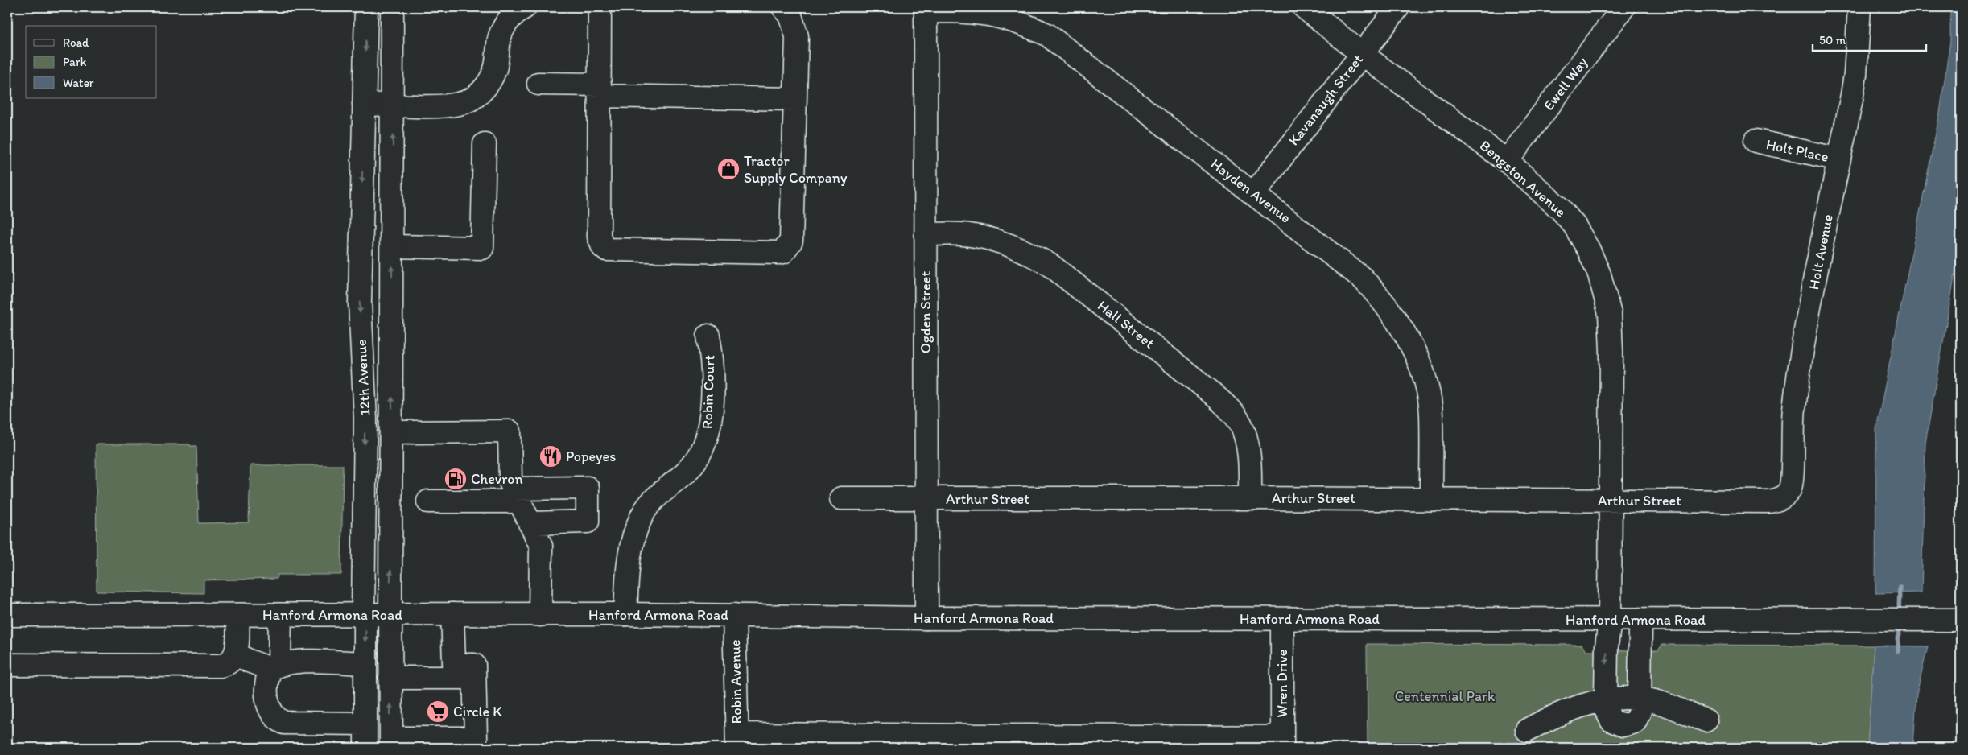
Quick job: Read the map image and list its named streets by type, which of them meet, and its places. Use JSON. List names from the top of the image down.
{
  "streets": {
    "street": [
      "Ewell Way",
      "Kavanaugh Street",
      "Holt Place",
      "Bengston Avenue",
      "Hayden Avenue",
      "Holt Avenue",
      "Ogden Street",
      "Hall Street",
      "12th Avenue",
      "Robin Court",
      "Arthur Street",
      "Hanford Armona Road",
      "Robin Avenue",
      "Wren Drive"
    ]
  },
  "crossings": [
    ["Ewell Way", "Bengston Avenue"],
    ["Kavanaugh Street", "Bengston Avenue"],
    ["Kavanaugh Street", "Hayden Avenue"],
    ["Holt Place", "Holt Avenue"],
    ["Bengston Avenue", "Arthur Street"],
    ["Bengston Avenue", "Hanford Armona Road"],
    ["Hayden Avenue", "Ogden Street"],
    ["Hayden Avenue", "Arthur Street"],
    ["Holt Avenue", "Arthur Street"],
    ["Ogden Street", "Hall Street"],
    ["Ogden Street", "Arthur Street"],
    ["Ogden Street", "Hanford Armona Road"],
    ["Hall Street", "Arthur Street"],
    ["12th Avenue", "Hanford Armona Road"],
    ["Robin Court", "Hanford Armona Road"],
    ["Hanford Armona Road", "Robin Avenue"],
    ["Hanford Armona Road", "Wren Drive"]
  ],
  "parks": ["Centennial Park"],
  "places": {
    "shop": ["Tractor Supply Company"],
    "restaurant": ["Popeyes"],
    "fuel station": ["Chevron"],
    "supermarket": ["Circle K"]
  },
  "legend": ["Road", "Park", "Water"],
  "scale_bar": "50 m"
}
